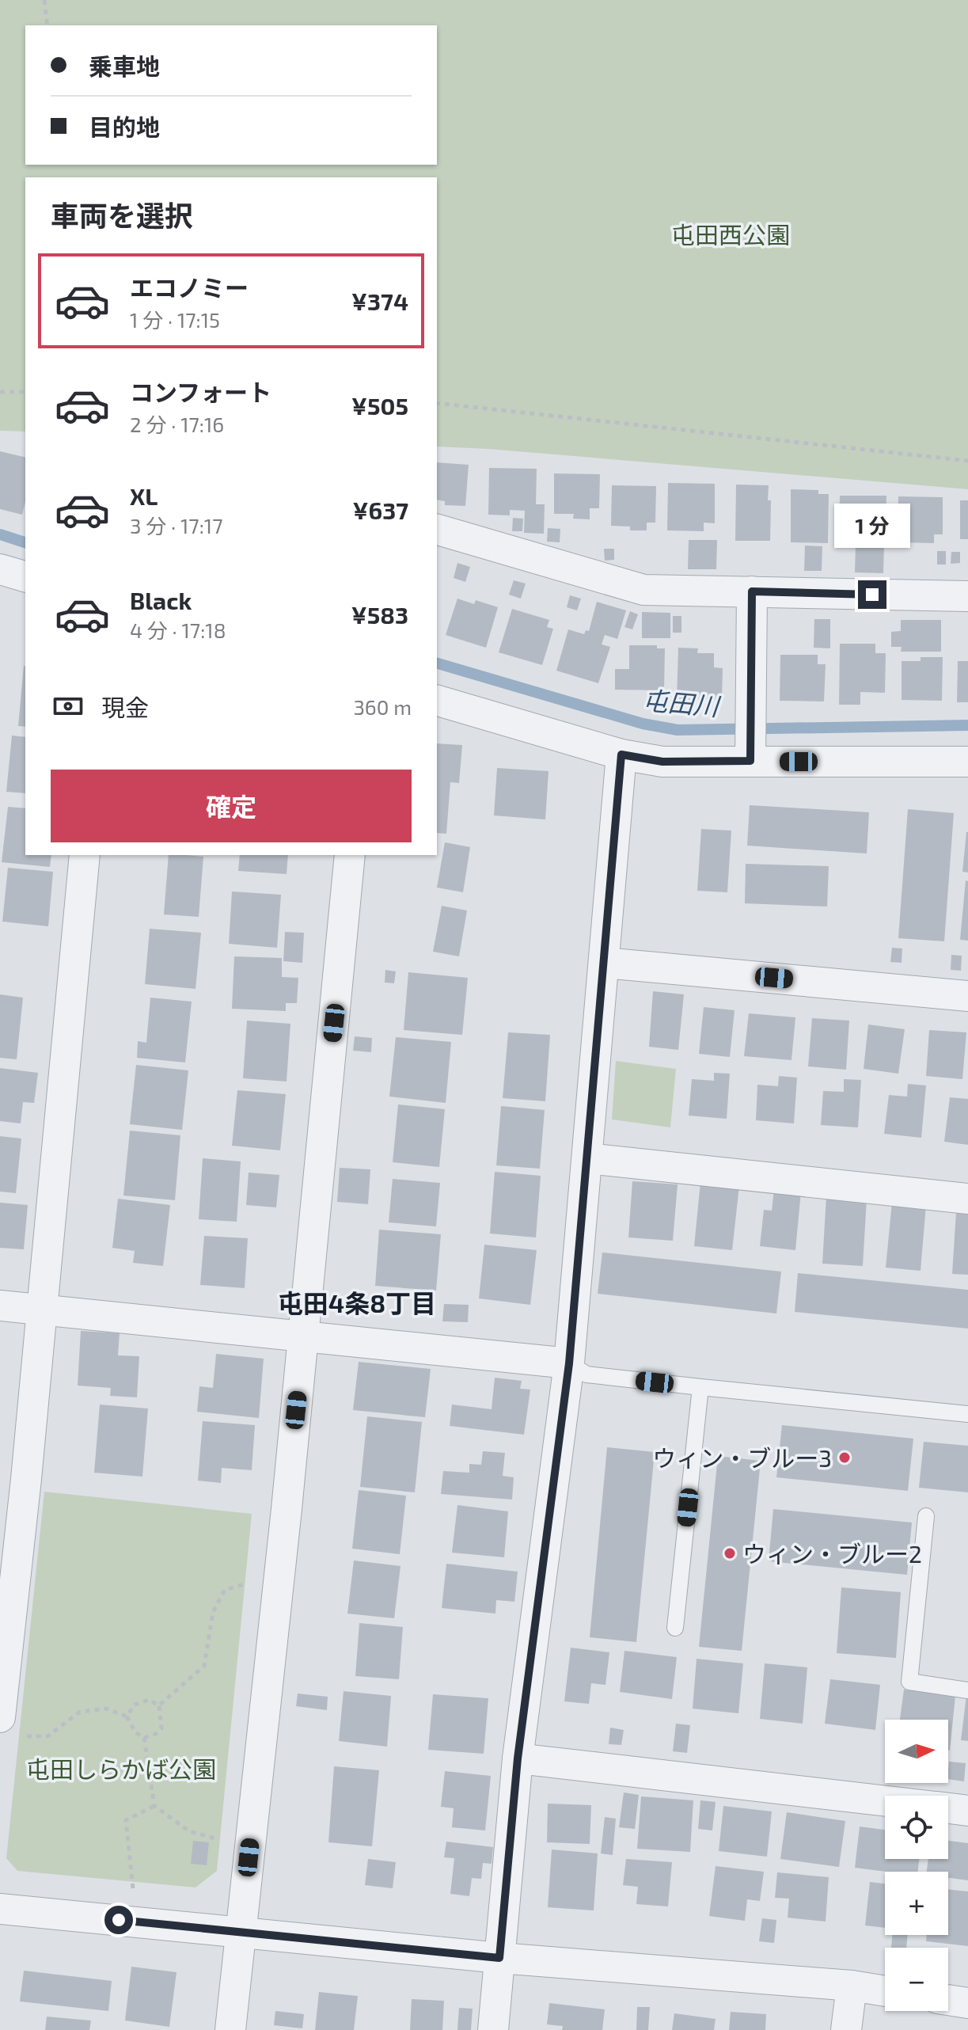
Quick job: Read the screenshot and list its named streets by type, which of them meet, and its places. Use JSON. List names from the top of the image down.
{
  "districts": ["屯田4条8丁目"],
  "water": ["屯田川"],
  "parks": ["屯田西公園", "屯田しらかば公園"],
  "places": ["ウィン・ブルー3", "ウィン・ブルー2"],
  "north": "right",
  "page": {
    "banner": ["乗車地", "目的地"],
    "heading": "車両を選択",
    "list": [
      {
        "name": "エコノミー",
        "note": "1 分 · 17:15",
        "value": "¥374"
      },
      {
        "name": "コンフォート",
        "note": "2 分 · 17:16",
        "value": "¥505"
      },
      {
        "name": "XL",
        "note": "3 分 · 17:17",
        "value": "¥637"
      },
      {
        "name": "Black",
        "note": "4 分 · 17:18",
        "value": "¥583"
      }
    ],
    "bubble": "1 分",
    "pay": ["現金", "360 m"],
    "buttons": "確定",
    "map_buttons": ["+", "−"]
  }
}
